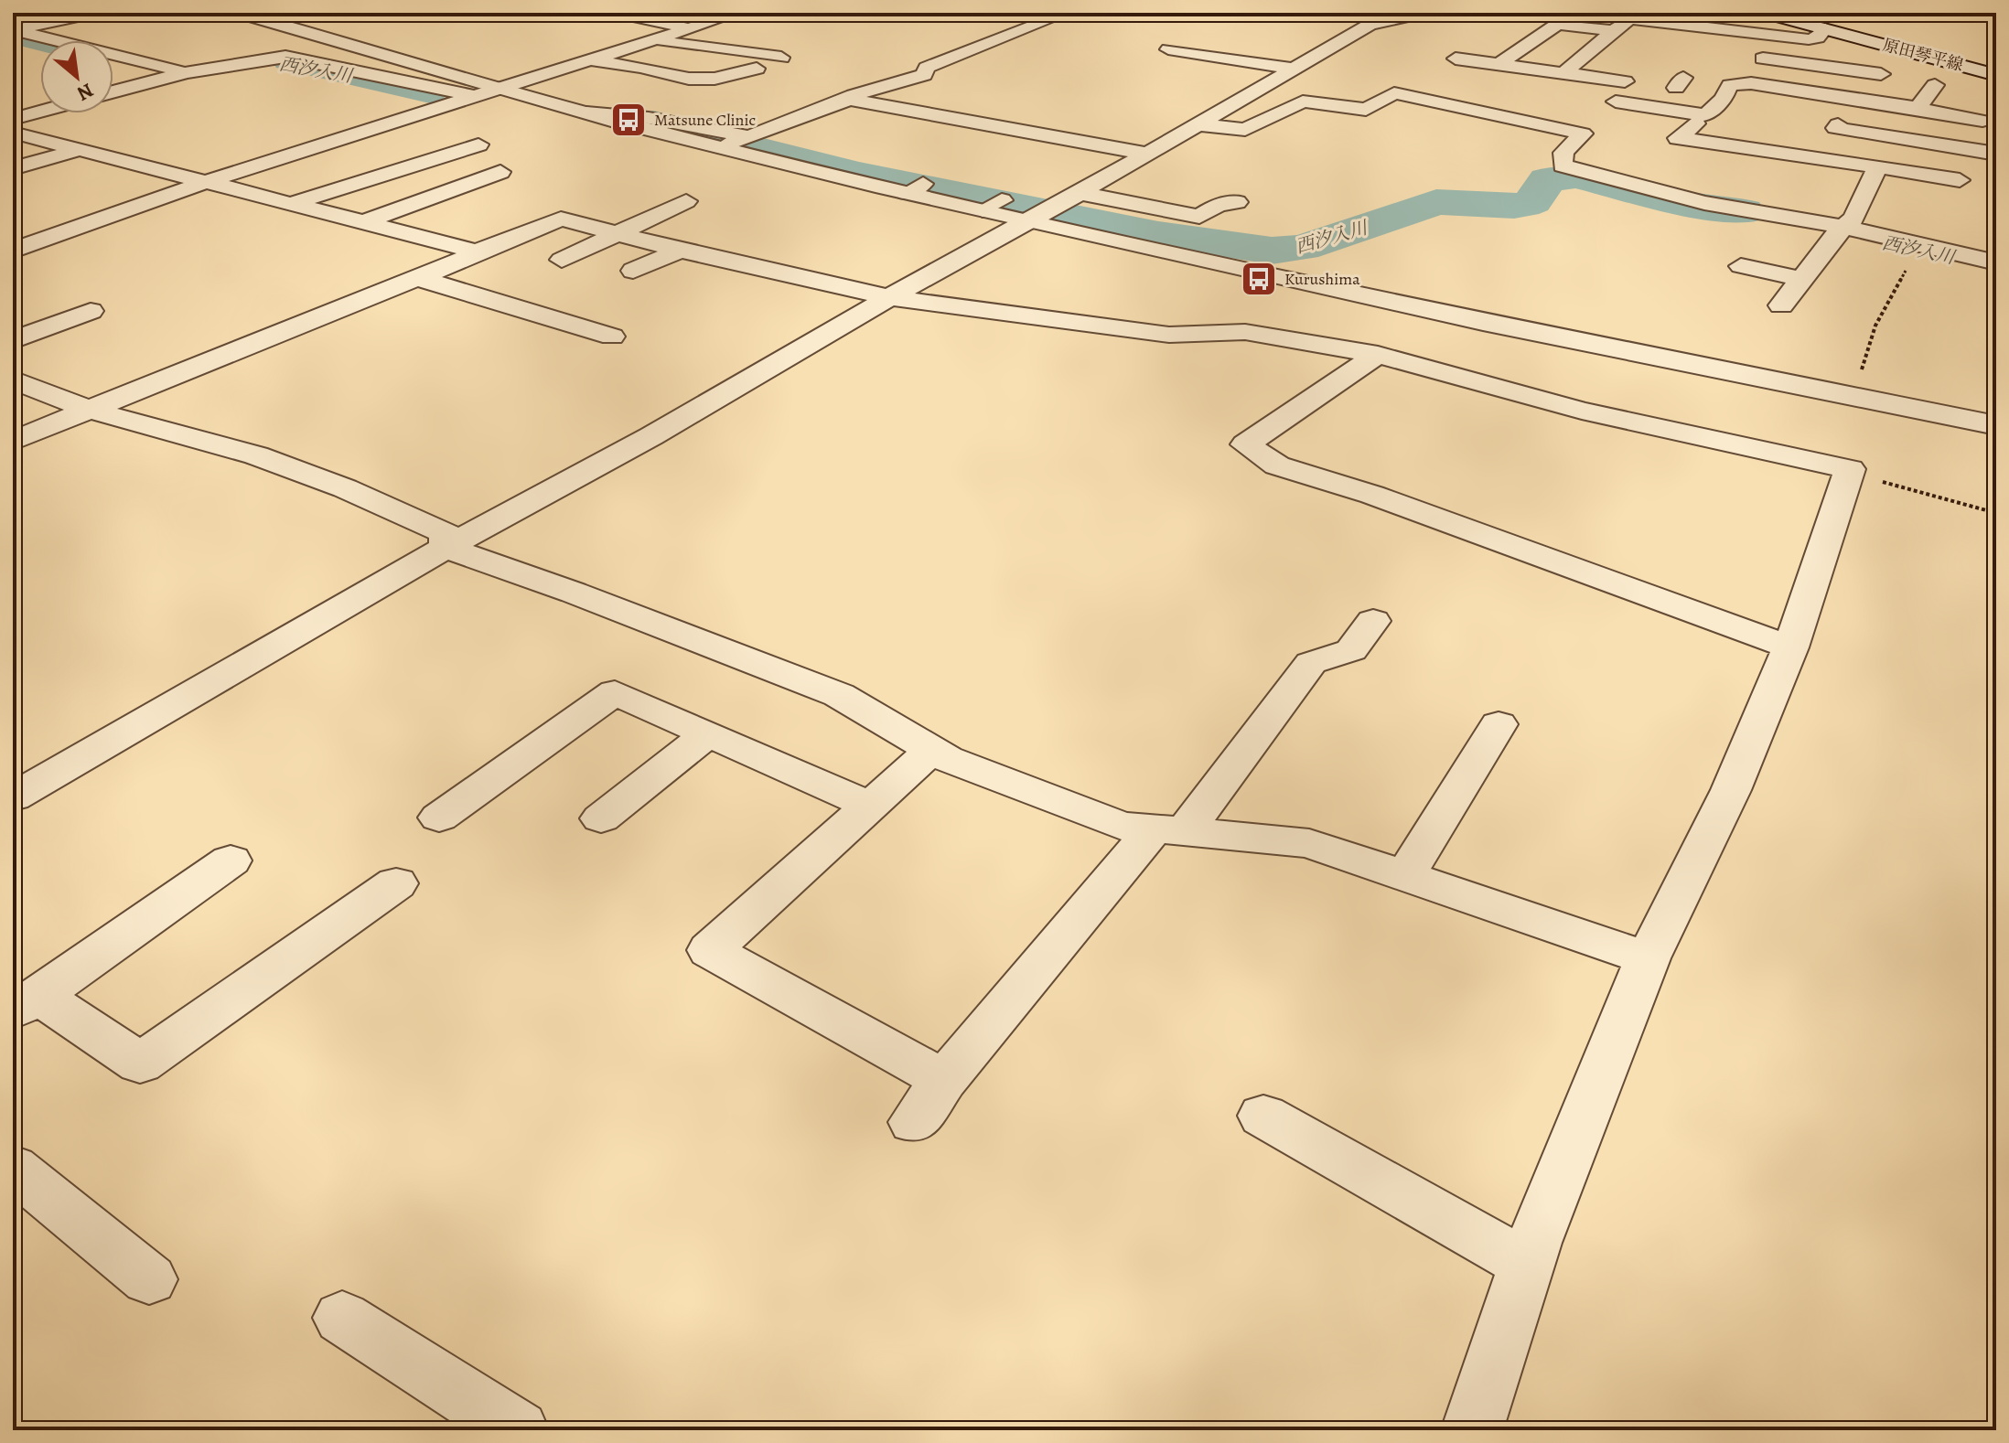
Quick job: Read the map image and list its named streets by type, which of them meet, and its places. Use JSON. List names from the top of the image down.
{
  "streets": {
    "street": ["原田琴平線"]
  },
  "water": ["西汐入川"],
  "places": {
    "bus stop": ["Matsune Clinic", "Kurushima"]
  },
  "north": "bottom right"
}
